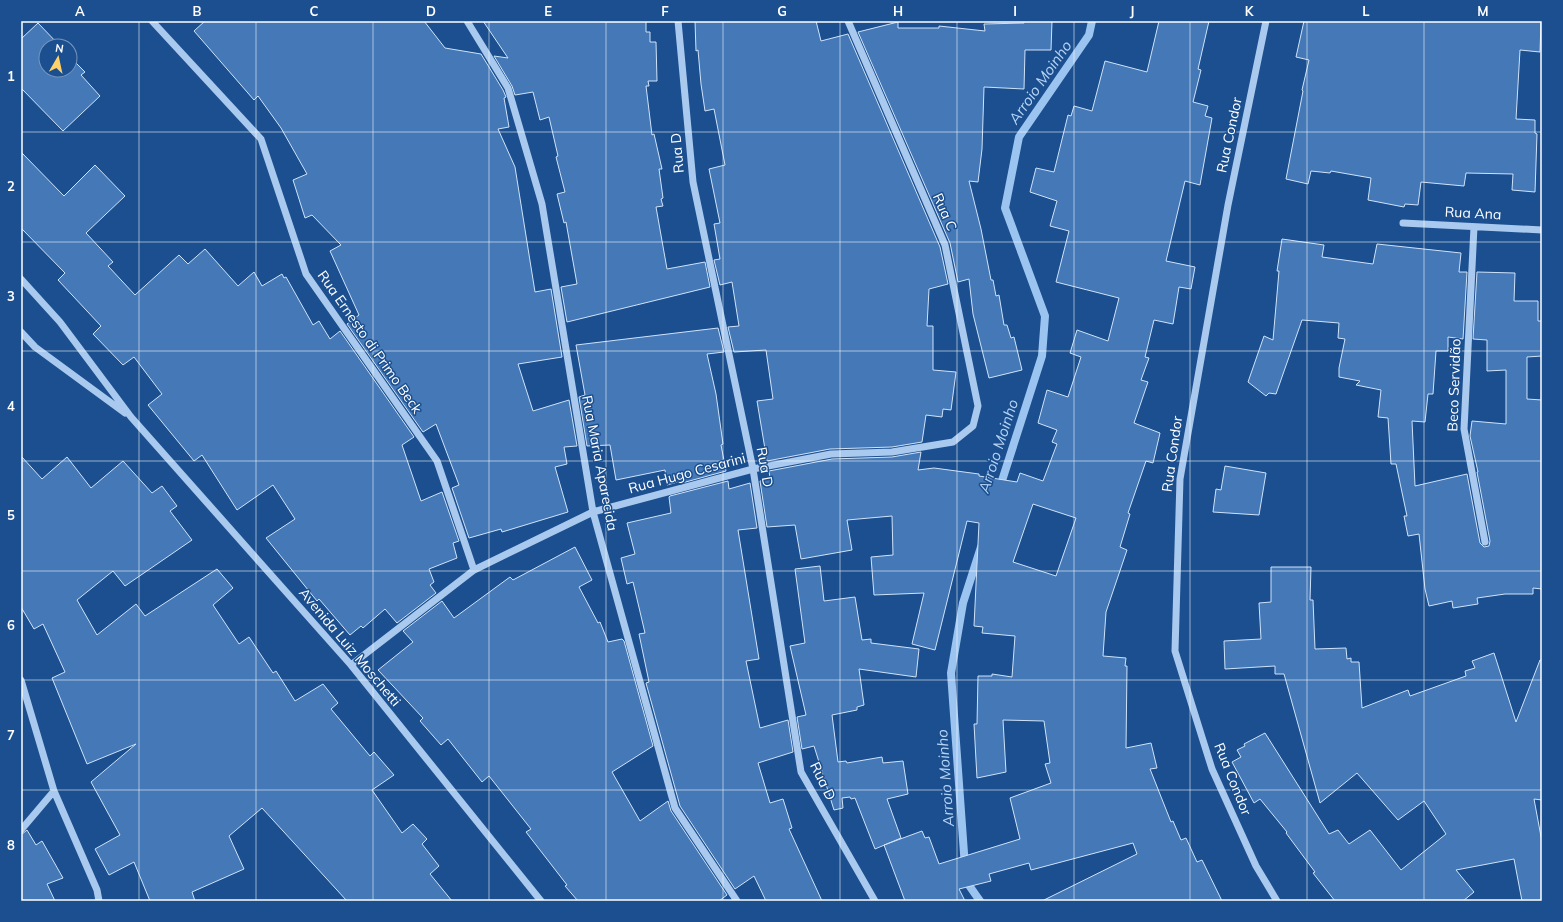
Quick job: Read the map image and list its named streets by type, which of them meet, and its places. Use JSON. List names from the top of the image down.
{
  "streets": {
    "street": [
      "Rua Condor",
      "Rua D",
      "Rua C",
      "Rua Ana",
      "Rua Ernesto di Primo Beck",
      "Beco Servidão",
      "Rua Maria Aparecida",
      "Rua Hugo Cesarini",
      "Avenida Luiz Moschetti"
    ]
  },
  "crossings": [
    ["Rua D", "Rua Hugo Cesarini"],
    ["Rua C", "Rua Hugo Cesarini"],
    ["Rua Ana", "Beco Servidão"],
    ["Rua Ernesto di Primo Beck", "Rua Hugo Cesarini"],
    ["Rua Maria Aparecida", "Rua Hugo Cesarini"],
    ["Rua Hugo Cesarini", "Avenida Luiz Moschetti"]
  ],
  "water": ["Arroio Moinho"],
  "north": "top",
  "grid": {
    "columns": [
      "A",
      "B",
      "C",
      "D",
      "E",
      "F",
      "G",
      "H",
      "I",
      "J",
      "K",
      "L",
      "M"
    ],
    "rows": [
      "1",
      "2",
      "3",
      "4",
      "5",
      "6",
      "7",
      "8"
    ]
  }
}
